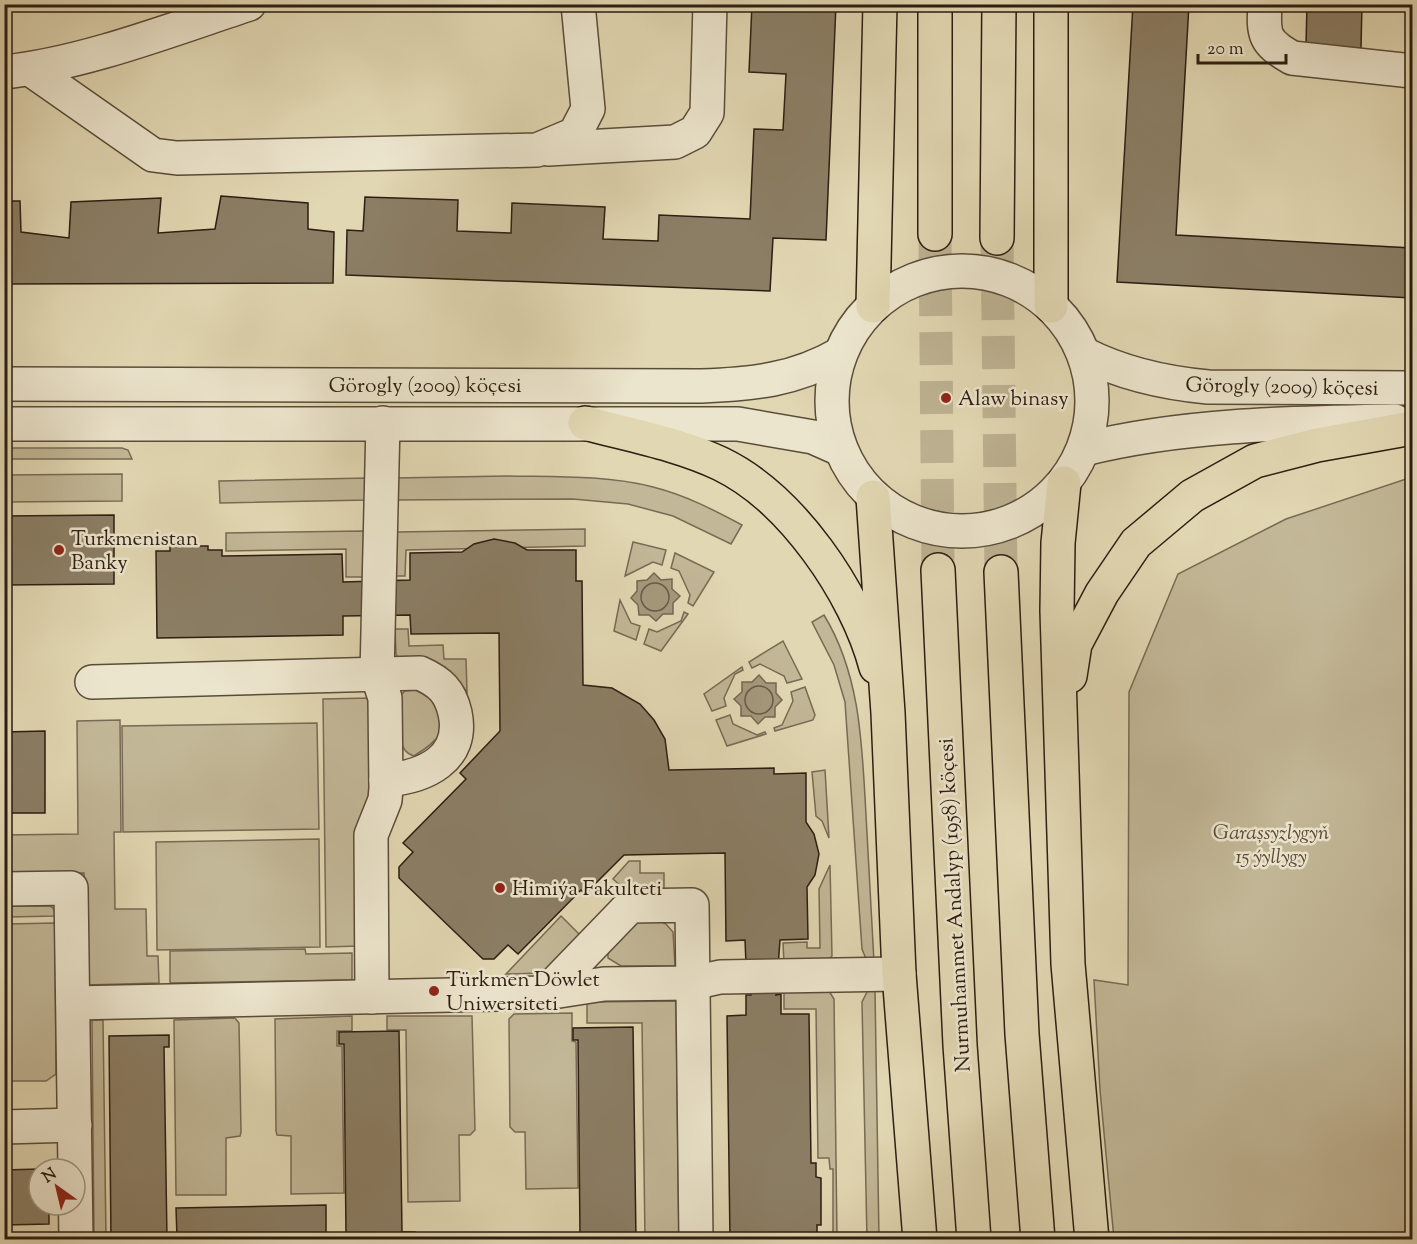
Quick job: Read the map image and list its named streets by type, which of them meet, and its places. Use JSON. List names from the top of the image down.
{
  "streets": {
    "main road": ["Nurmuhammet Andalyp (1958) köçesi"],
    "street": ["Görogly (2009) köçesi"]
  },
  "parks": ["Garaşsyzlygyň 15 ýyllygy"],
  "places": [
    "Alaw binasy",
    "Turkmenistan Banky",
    "Himiýa Fakulteti",
    "Türkmen Döwlet Uniwersiteti"
  ],
  "scale_bar": "20 m",
  "north": "top left"
}
